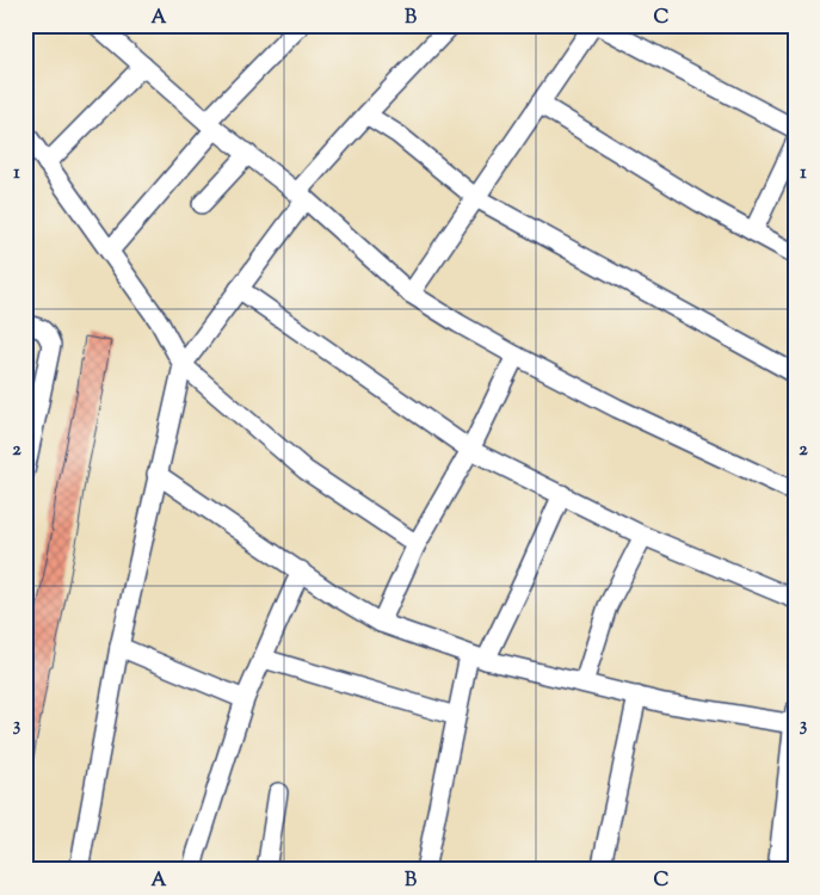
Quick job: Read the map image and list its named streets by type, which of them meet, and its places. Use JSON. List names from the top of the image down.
{
  "grid": {
    "columns": ["A", "B", "C"],
    "rows": ["1", "2", "3"]
  }
}
